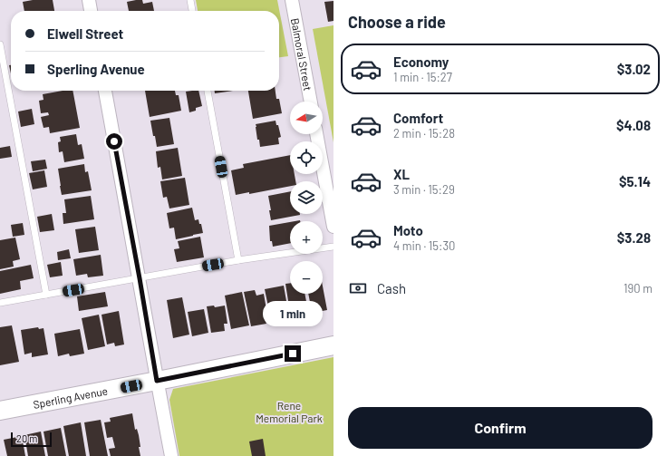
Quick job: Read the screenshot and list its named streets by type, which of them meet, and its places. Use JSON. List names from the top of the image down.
{
  "streets": {
    "street": ["Balmoral Street", "Sperling Avenue"]
  },
  "parks": ["Rene Memorial Park"],
  "scale_bar": "20 m",
  "north": "left",
  "page": {
    "heading": "Choose a ride",
    "banner": ["Elwell Street", "Sperling Avenue"],
    "list": [
      {
        "name": "Economy",
        "note": "1 min · 15:27",
        "value": "$3.02"
      },
      {
        "name": "Comfort",
        "note": "2 min · 15:28",
        "value": "$4.08"
      },
      {
        "name": "XL",
        "note": "3 min · 15:29",
        "value": "$5.14"
      },
      {
        "name": "Moto",
        "note": "4 min · 15:30",
        "value": "$3.28"
      }
    ],
    "map_buttons": ["+", "−"],
    "pay": ["Cash", "190 m"],
    "bubble": "1 min",
    "buttons": "Confirm",
    "scale": "20 m"
  }
}
